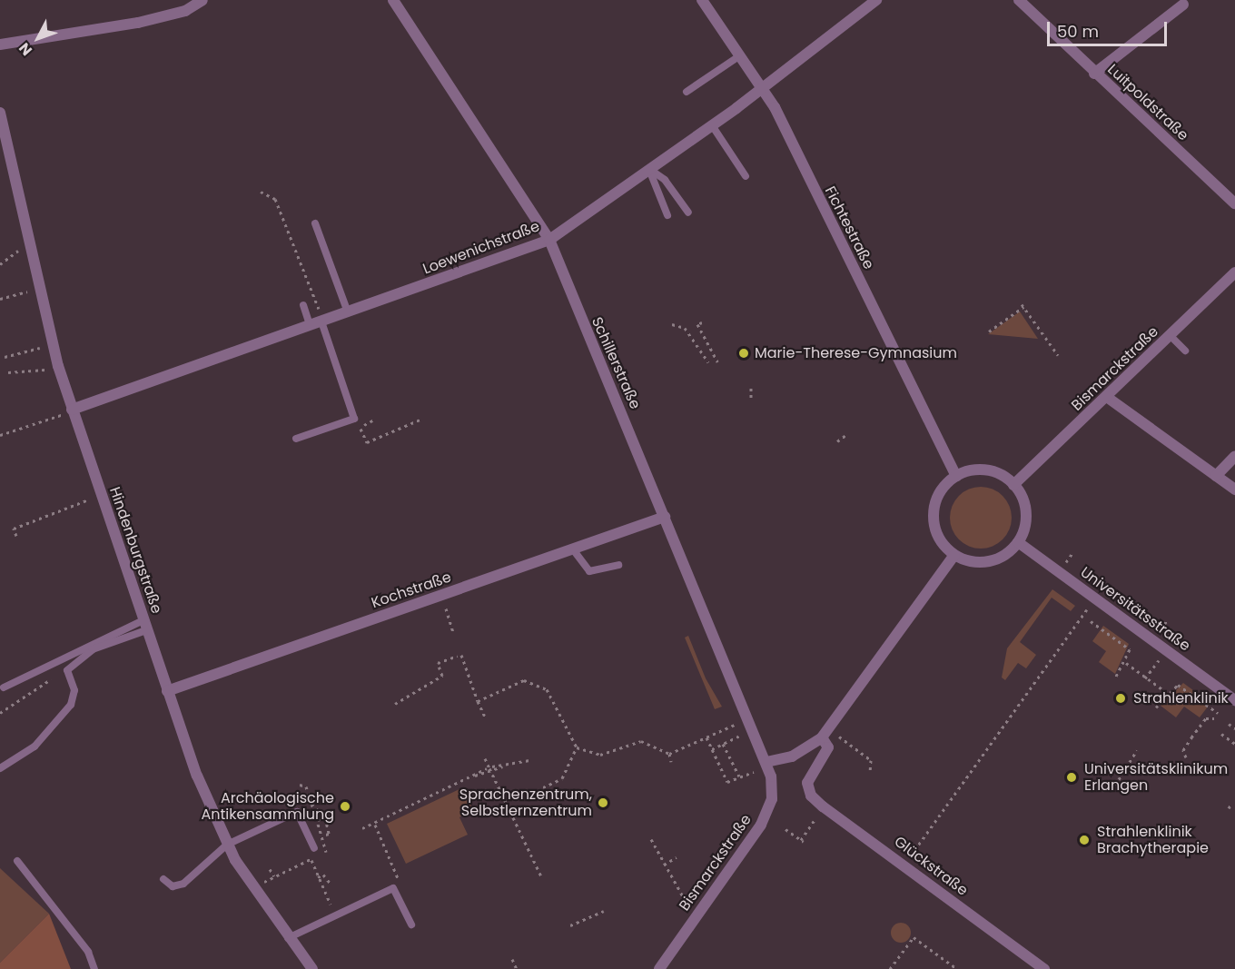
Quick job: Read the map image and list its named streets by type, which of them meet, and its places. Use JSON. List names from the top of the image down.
{
  "streets": {
    "street": [
      "Luitpoldstraße",
      "Fichtestraße",
      "Loewenichstraße",
      "Schillerstraße",
      "Bismarckstraße",
      "Hindenburgstraße",
      "Kochstraße",
      "Universitätsstraße",
      "Glückstraße"
    ]
  },
  "crossings": [
    ["Fichtestraße", "Loewenichstraße"],
    ["Fichtestraße", "Bismarckstraße"],
    ["Fichtestraße", "Universitätsstraße"],
    ["Loewenichstraße", "Schillerstraße"],
    ["Loewenichstraße", "Hindenburgstraße"],
    ["Schillerstraße", "Bismarckstraße"],
    ["Schillerstraße", "Kochstraße"],
    ["Bismarckstraße", "Universitätsstraße"],
    ["Hindenburgstraße", "Kochstraße"]
  ],
  "places": [
    "Marie-Therese-Gymnasium",
    "Strahlenklinik",
    "Universitätsklinikum Erlangen",
    "Sprachenzentrum, Selbstlernzentrum",
    "Archäologische Antikensammlung",
    "Strahlenklinik Brachytherapie"
  ],
  "scale_bar": "50 m",
  "north": "bottom left"
}
